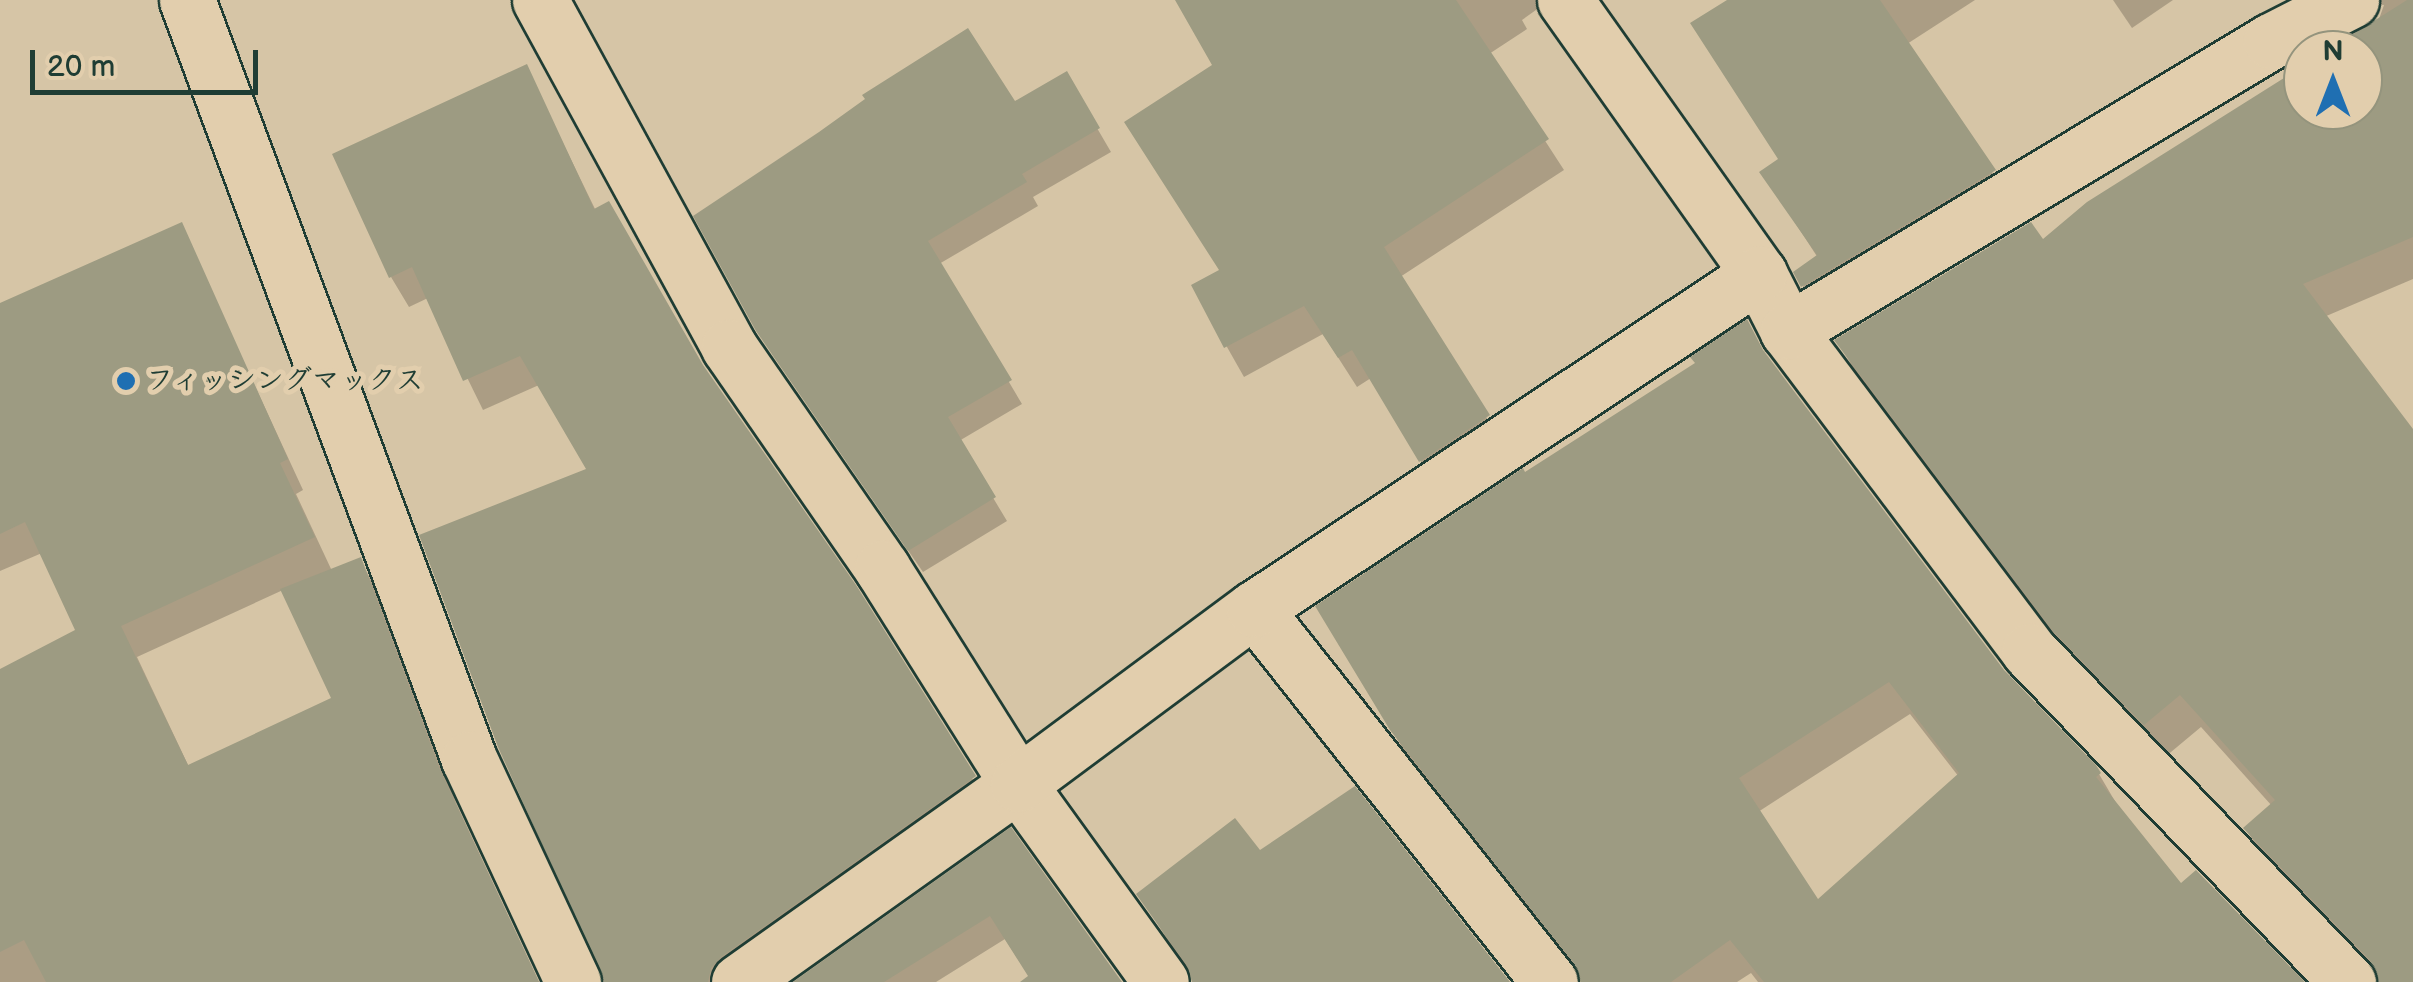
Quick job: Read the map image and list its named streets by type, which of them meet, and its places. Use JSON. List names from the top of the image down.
{
  "places": ["フィッシングマックス"],
  "scale_bar": "20 m",
  "north": "top"
}
